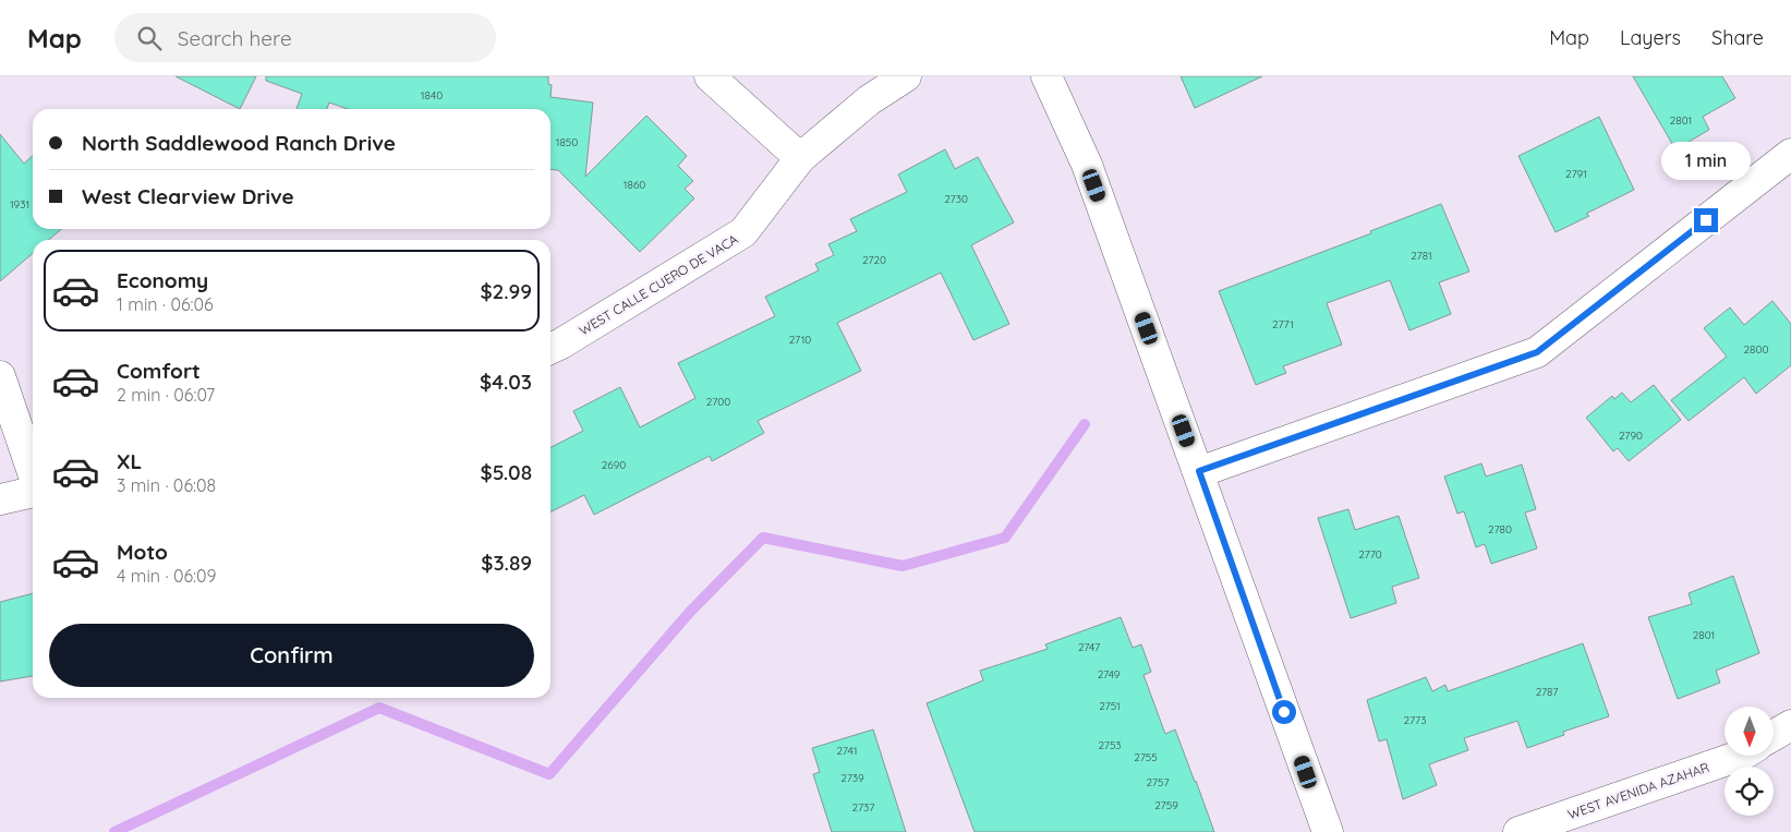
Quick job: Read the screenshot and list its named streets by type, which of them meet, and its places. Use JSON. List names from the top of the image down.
{
  "streets": {
    "street": ["WEST CALLE CUERO DE VACA", "WEST AVENIDA AZAHAR"]
  },
  "house_numbers": [
    "1840",
    "2801",
    "1850",
    "2791",
    "1860",
    "2730",
    "1931",
    "2781",
    "2720",
    "2771",
    "2710",
    "2800",
    "2700",
    "2790",
    "2690",
    "2780",
    "2770",
    "2801",
    "2747",
    "2749",
    "2787",
    "2751",
    "2773",
    "2753",
    "2741",
    "2755",
    "2739",
    "2757",
    "2759",
    "2737"
  ],
  "north": "bottom",
  "page": {
    "header": "Map",
    "search": "Search here",
    "nav": ["Map", "Layers", "Share"],
    "banner": ["North Saddlewood Ranch Drive", "West Clearview Drive"],
    "bubble": "1 min",
    "list": [
      {
        "name": "Economy",
        "note": "1 min · 06:06",
        "value": "$2.99"
      },
      {
        "name": "Comfort",
        "note": "2 min · 06:07",
        "value": "$4.03"
      },
      {
        "name": "XL",
        "note": "3 min · 06:08",
        "value": "$5.08"
      },
      {
        "name": "Moto",
        "note": "4 min · 06:09",
        "value": "$3.89"
      }
    ],
    "buttons": "Confirm"
  }
}
